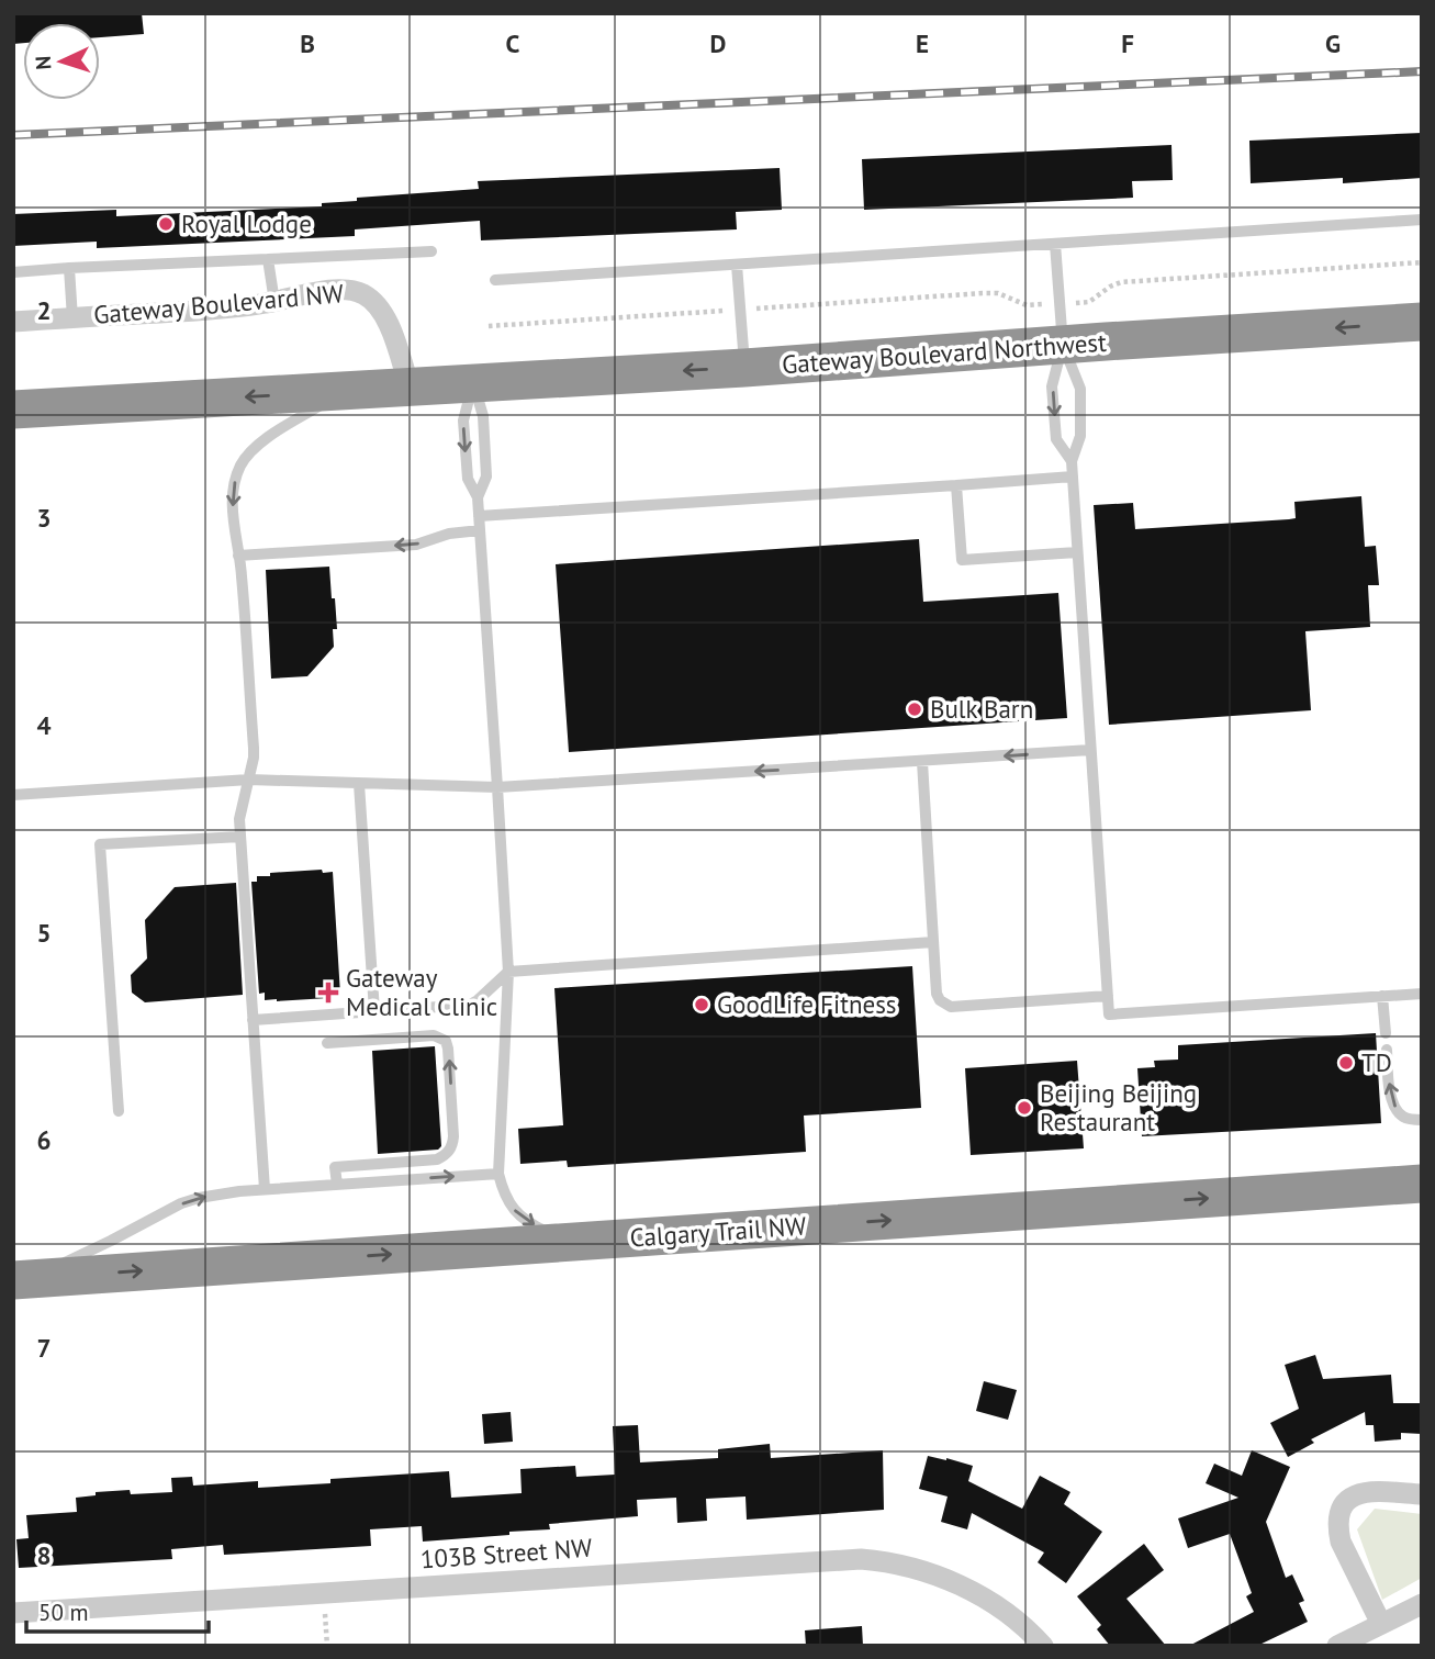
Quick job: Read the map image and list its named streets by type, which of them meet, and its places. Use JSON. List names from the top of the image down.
{
  "streets": {
    "highway": ["Gateway Boulevard Northwest", "Calgary Trail NW"],
    "street": ["Gateway Boulevard NW", "103B Street NW"]
  },
  "one_way": ["Gateway Boulevard Northwest", "Calgary Trail NW"],
  "places": {
    "other": [
      "Royal Lodge",
      "Bulk Barn",
      "GoodLife Fitness",
      "TD",
      "Beijing Beijing Restaurant"
    ],
    "health": ["Gateway Medical Clinic"]
  },
  "scale_bar": "50 m",
  "north": "left",
  "grid": {
    "columns": [
      "B",
      "C",
      "D",
      "E",
      "F",
      "G"
    ],
    "rows": [
      "2",
      "3",
      "4",
      "5",
      "6",
      "7",
      "8"
    ]
  }
}
